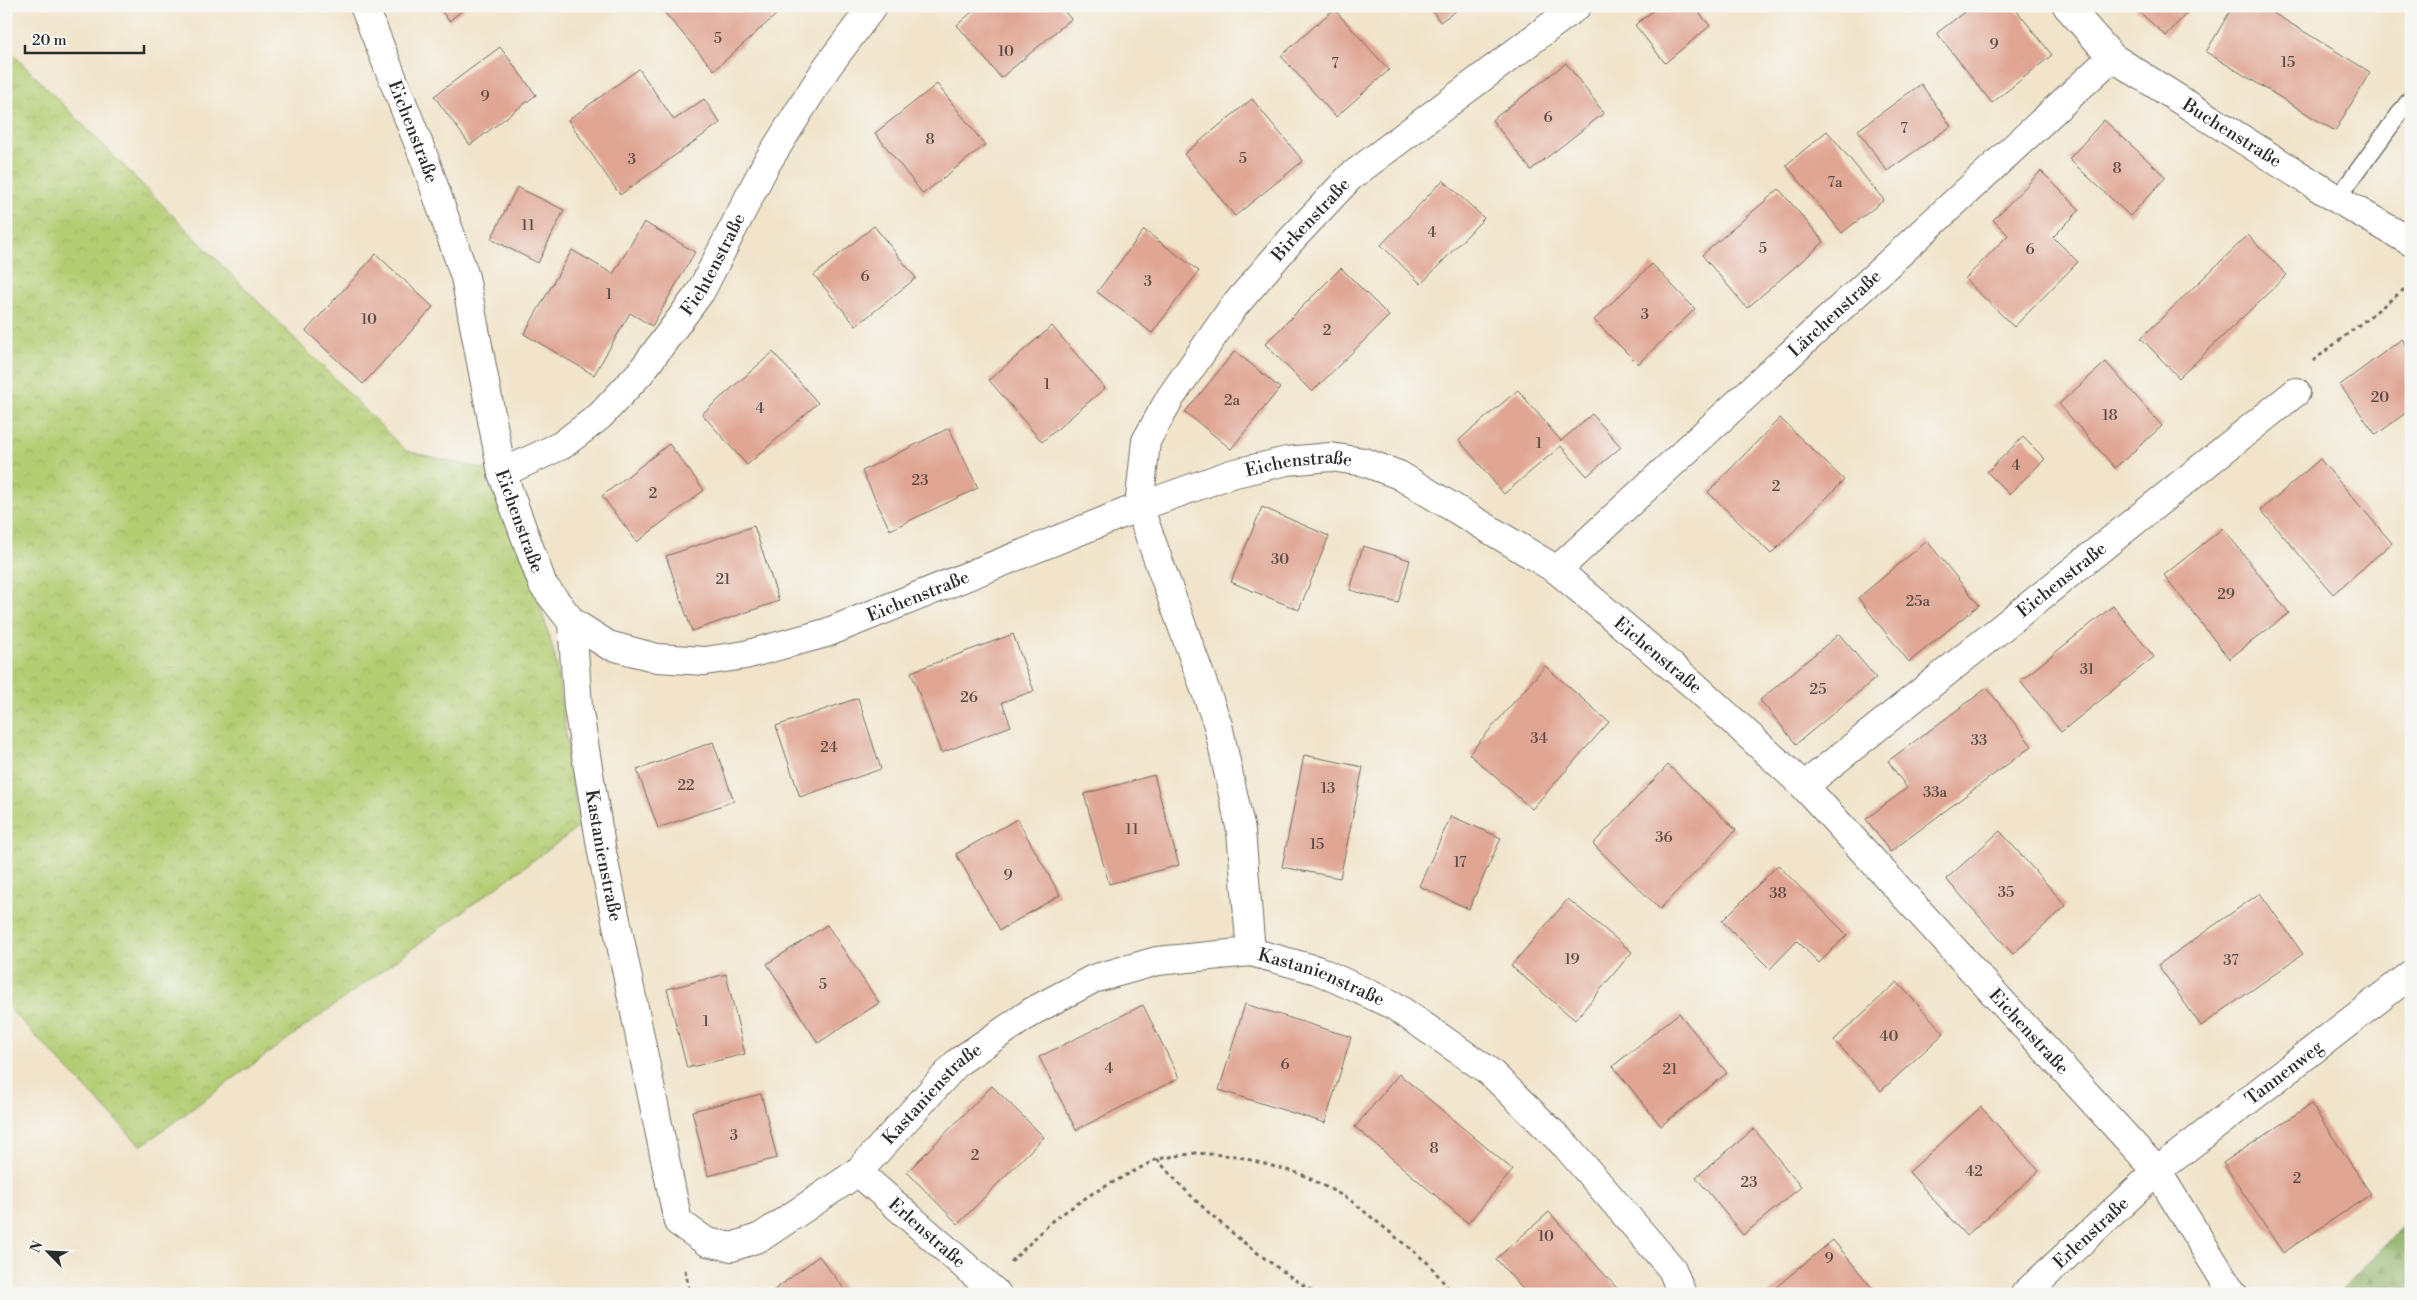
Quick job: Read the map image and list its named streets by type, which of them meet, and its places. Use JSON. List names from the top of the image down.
{
  "streets": {
    "street": [
      "Eichenstraße",
      "Buchenstraße",
      "Birkenstraße",
      "Fichtenstraße",
      "Lärchenstraße",
      "Kastanienstraße",
      "Tannenweg",
      "Erlenstraße"
    ]
  },
  "crossings": [
    ["Eichenstraße", "Birkenstraße"],
    ["Eichenstraße", "Fichtenstraße"],
    ["Eichenstraße", "Lärchenstraße"],
    ["Eichenstraße", "Kastanienstraße"],
    ["Eichenstraße", "Tannenweg"],
    ["Eichenstraße", "Erlenstraße"],
    ["Buchenstraße", "Lärchenstraße"],
    ["Kastanienstraße", "Erlenstraße"],
    ["Tannenweg", "Erlenstraße"]
  ],
  "house_numbers": [
    "5",
    "9",
    "10",
    "15",
    "7",
    "9",
    "6",
    "7",
    "8",
    "5",
    "3",
    "8",
    "7a",
    "11",
    "4",
    "5",
    "6",
    "6",
    "3",
    "1",
    "3",
    "10",
    "2",
    "1",
    "20",
    "2a",
    "4",
    "18",
    "1",
    "4",
    "23",
    "2",
    "2",
    "30",
    "21",
    "29",
    "25a",
    "31",
    "25",
    "26",
    "34",
    "33",
    "24",
    "22",
    "13",
    "33a",
    "11",
    "36",
    "15",
    "17",
    "9",
    "35",
    "38",
    "19",
    "37",
    "5",
    "1",
    "40",
    "6",
    "4",
    "21",
    "3",
    "8",
    "2",
    "42",
    "2",
    "23",
    "10",
    "9"
  ],
  "scale_bar": "20 m",
  "north": "top left"
}
